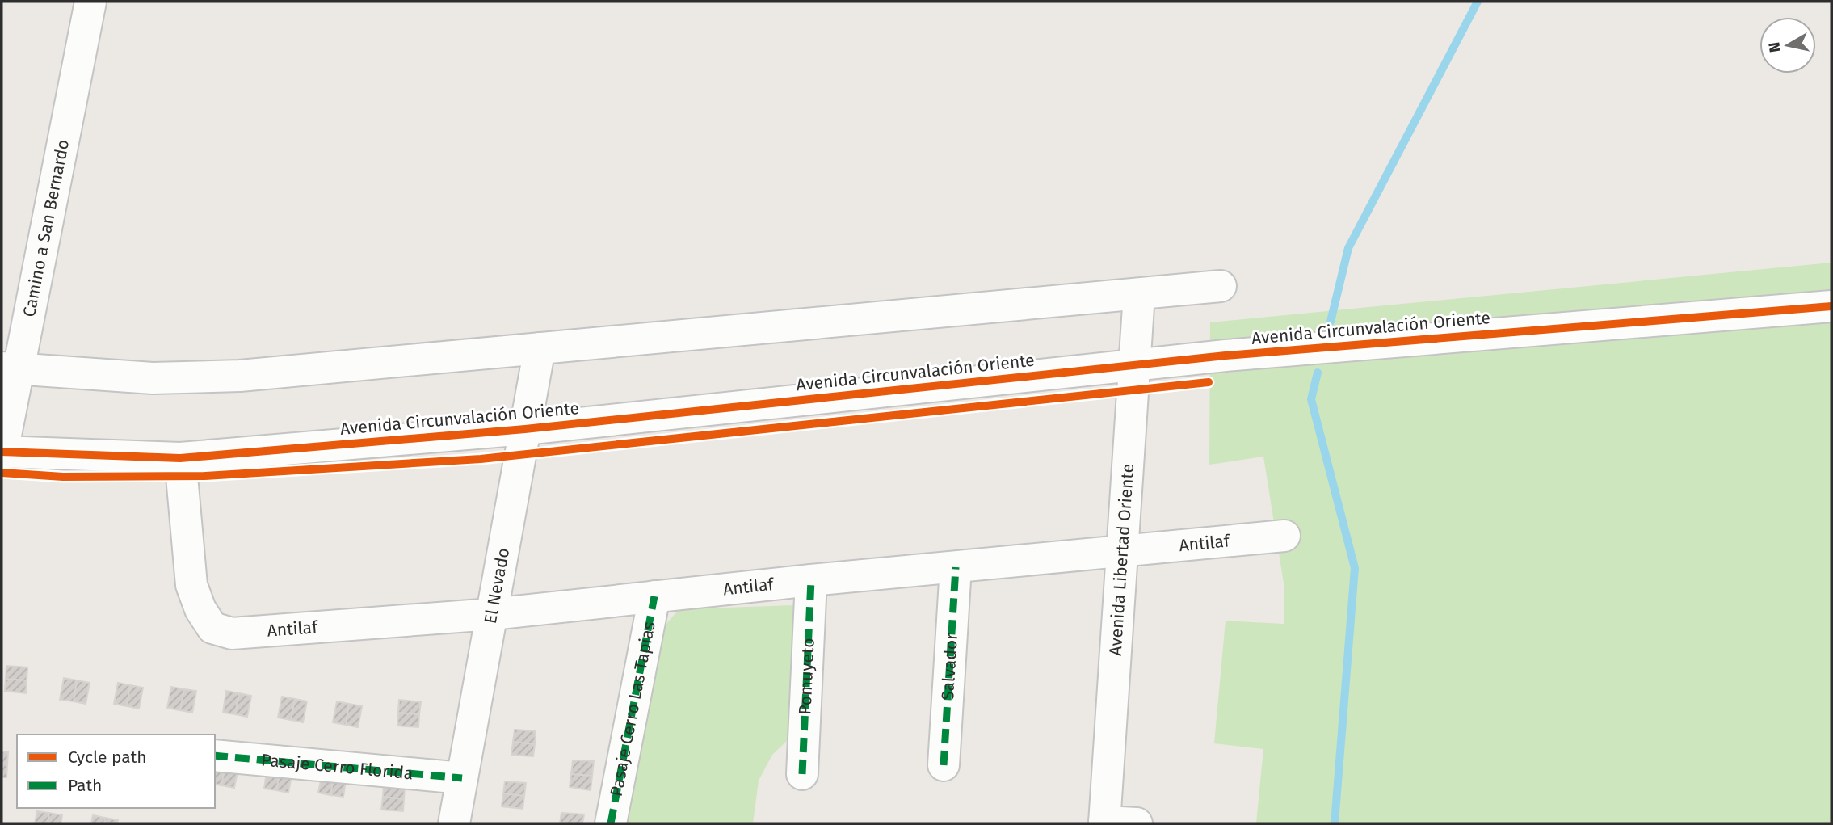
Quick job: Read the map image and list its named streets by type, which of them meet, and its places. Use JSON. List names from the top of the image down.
{
  "streets": {
    "street": [
      "Camino a San Bernardo",
      "Avenida Circunvalación Oriente",
      "Antilaf",
      "Avenida Libertad Oriente",
      "El Nevado",
      "Salvador",
      "Pomuyeto",
      "Pasaje Cerro Las Tapias",
      "Pasaje Cerro Florida"
    ]
  },
  "crossings": [
    ["Camino a San Bernardo", "Avenida Circunvalación Oriente"],
    ["Avenida Circunvalación Oriente", "Antilaf"],
    ["Avenida Circunvalación Oriente", "Avenida Libertad Oriente"],
    ["Avenida Circunvalación Oriente", "El Nevado"],
    ["Antilaf", "Avenida Libertad Oriente"],
    ["Antilaf", "El Nevado"],
    ["Antilaf", "Salvador"],
    ["Antilaf", "Pomuyeto"],
    ["Antilaf", "Pasaje Cerro Las Tapias"],
    ["El Nevado", "Pasaje Cerro Florida"]
  ],
  "legend": ["Cycle path", "Path"],
  "north": "left"
}
